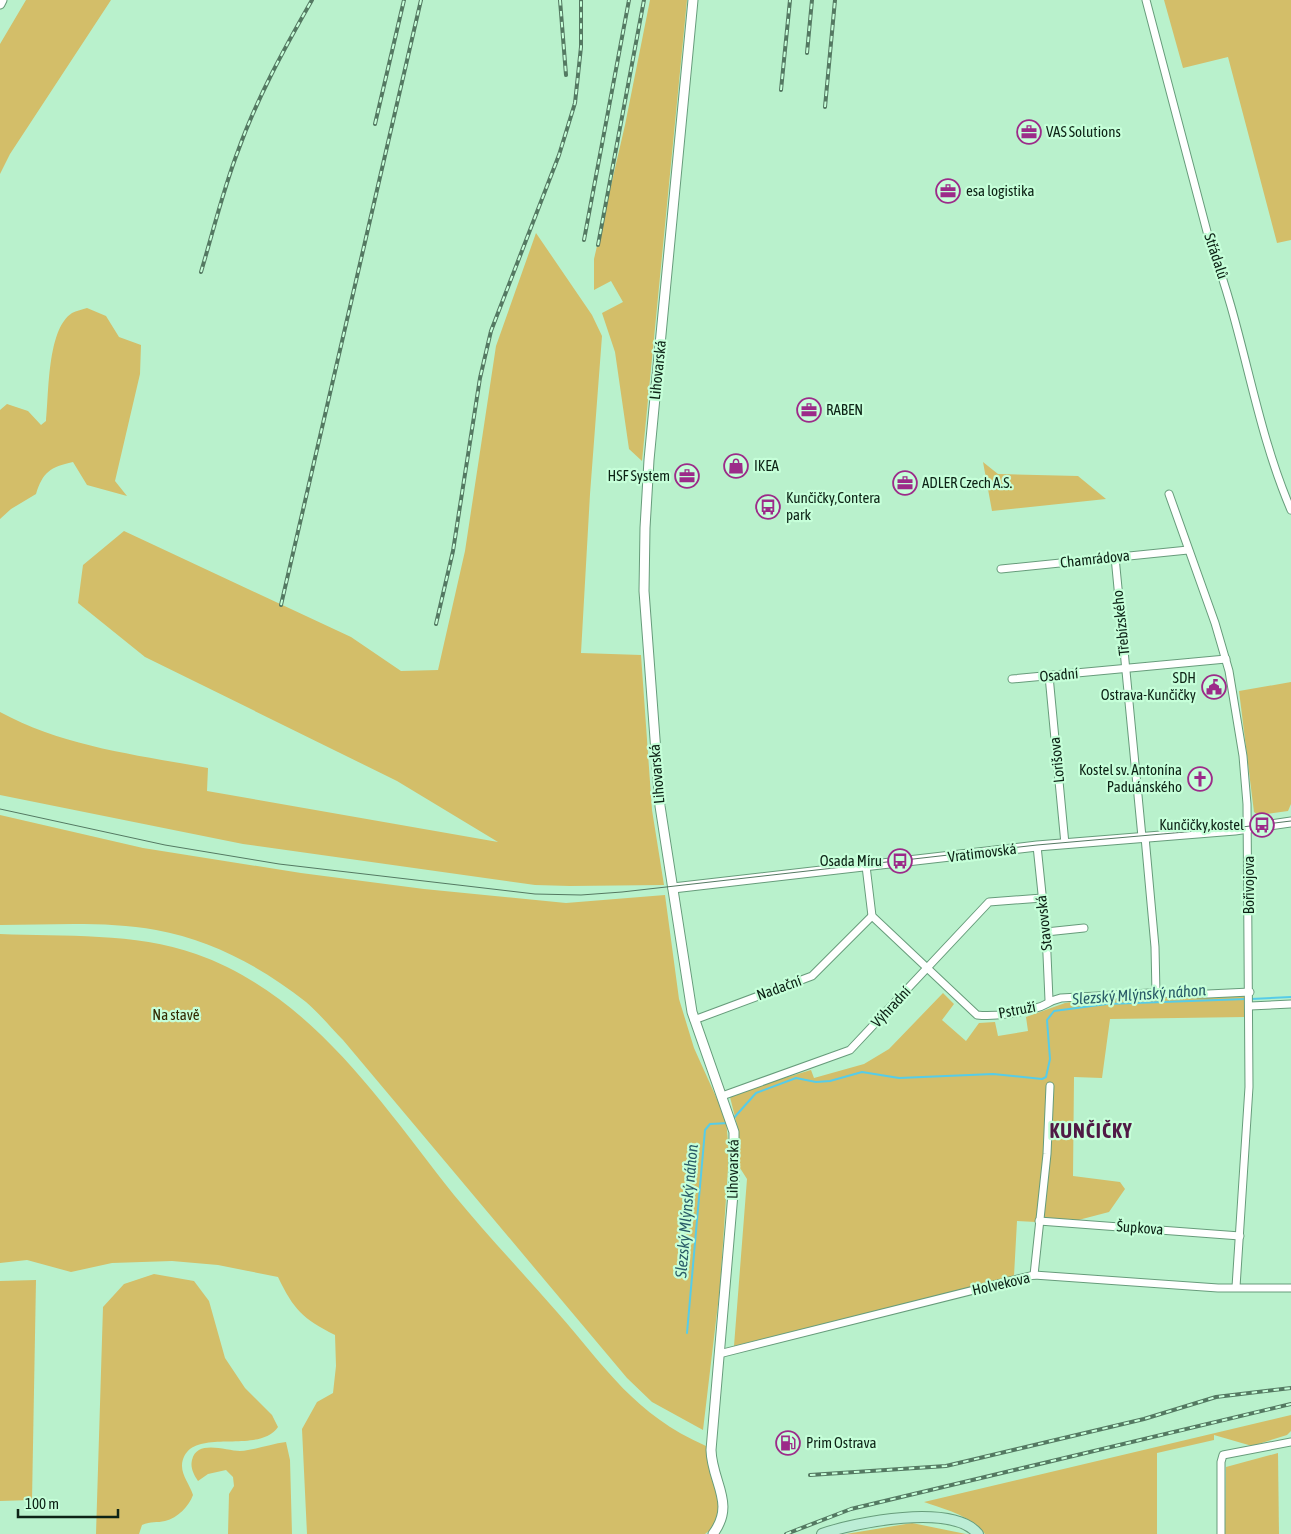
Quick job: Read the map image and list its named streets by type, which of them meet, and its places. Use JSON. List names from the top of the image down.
{
  "streets": {
    "street": [
      "Střádalů",
      "Lihovarská",
      "Chamrádova",
      "Třebízského",
      "Osadní",
      "Lorišova",
      "Vratimovská",
      "Bořivojova",
      "Stavovská",
      "Nadační",
      "Výhradní",
      "Pstruží",
      "Šupkova",
      "Holvekova"
    ]
  },
  "crossings": [
    ["Lihovarská", "Vratimovská"],
    ["Lihovarská", "Nadační"],
    ["Lihovarská", "Výhradní"],
    ["Lihovarská", "Holvekova"],
    ["Chamrádova", "Třebízského"],
    ["Chamrádova", "Bořivojova"],
    ["Třebízského", "Osadní"],
    ["Třebízského", "Vratimovská"],
    ["Třebízského", "Pstruží"],
    ["Osadní", "Lorišova"],
    ["Osadní", "Bořivojova"],
    ["Lorišova", "Vratimovská"],
    ["Vratimovská", "Bořivojova"],
    ["Vratimovská", "Stavovská"],
    ["Bořivojova", "Pstruží"],
    ["Bořivojova", "Šupkova"],
    ["Bořivojova", "Holvekova"],
    ["Stavovská", "Výhradní"],
    ["Stavovská", "Pstruží"],
    ["Nadační", "Pstruží"],
    ["Výhradní", "Pstruží"]
  ],
  "districts": ["KUNČIČKY"],
  "water": ["Slezský Mlýnský náhon"],
  "parks": ["Na stavě"],
  "places": {
    "office": [
      "VAS Solutions",
      "esa logistika",
      "RABEN",
      "HSF System",
      "ADLER Czech A.S."
    ],
    "shop": ["IKEA"],
    "bus stop": ["Kunčičky,Contera park", "Kunčičky,kostel", "Osada Míru"],
    "public building": ["SDH Ostrava-Kunčičky"],
    "church": ["Kostel sv. Antonína Paduánského"],
    "fuel station": ["Prim Ostrava"]
  },
  "scale_bar": "100 m"
}
